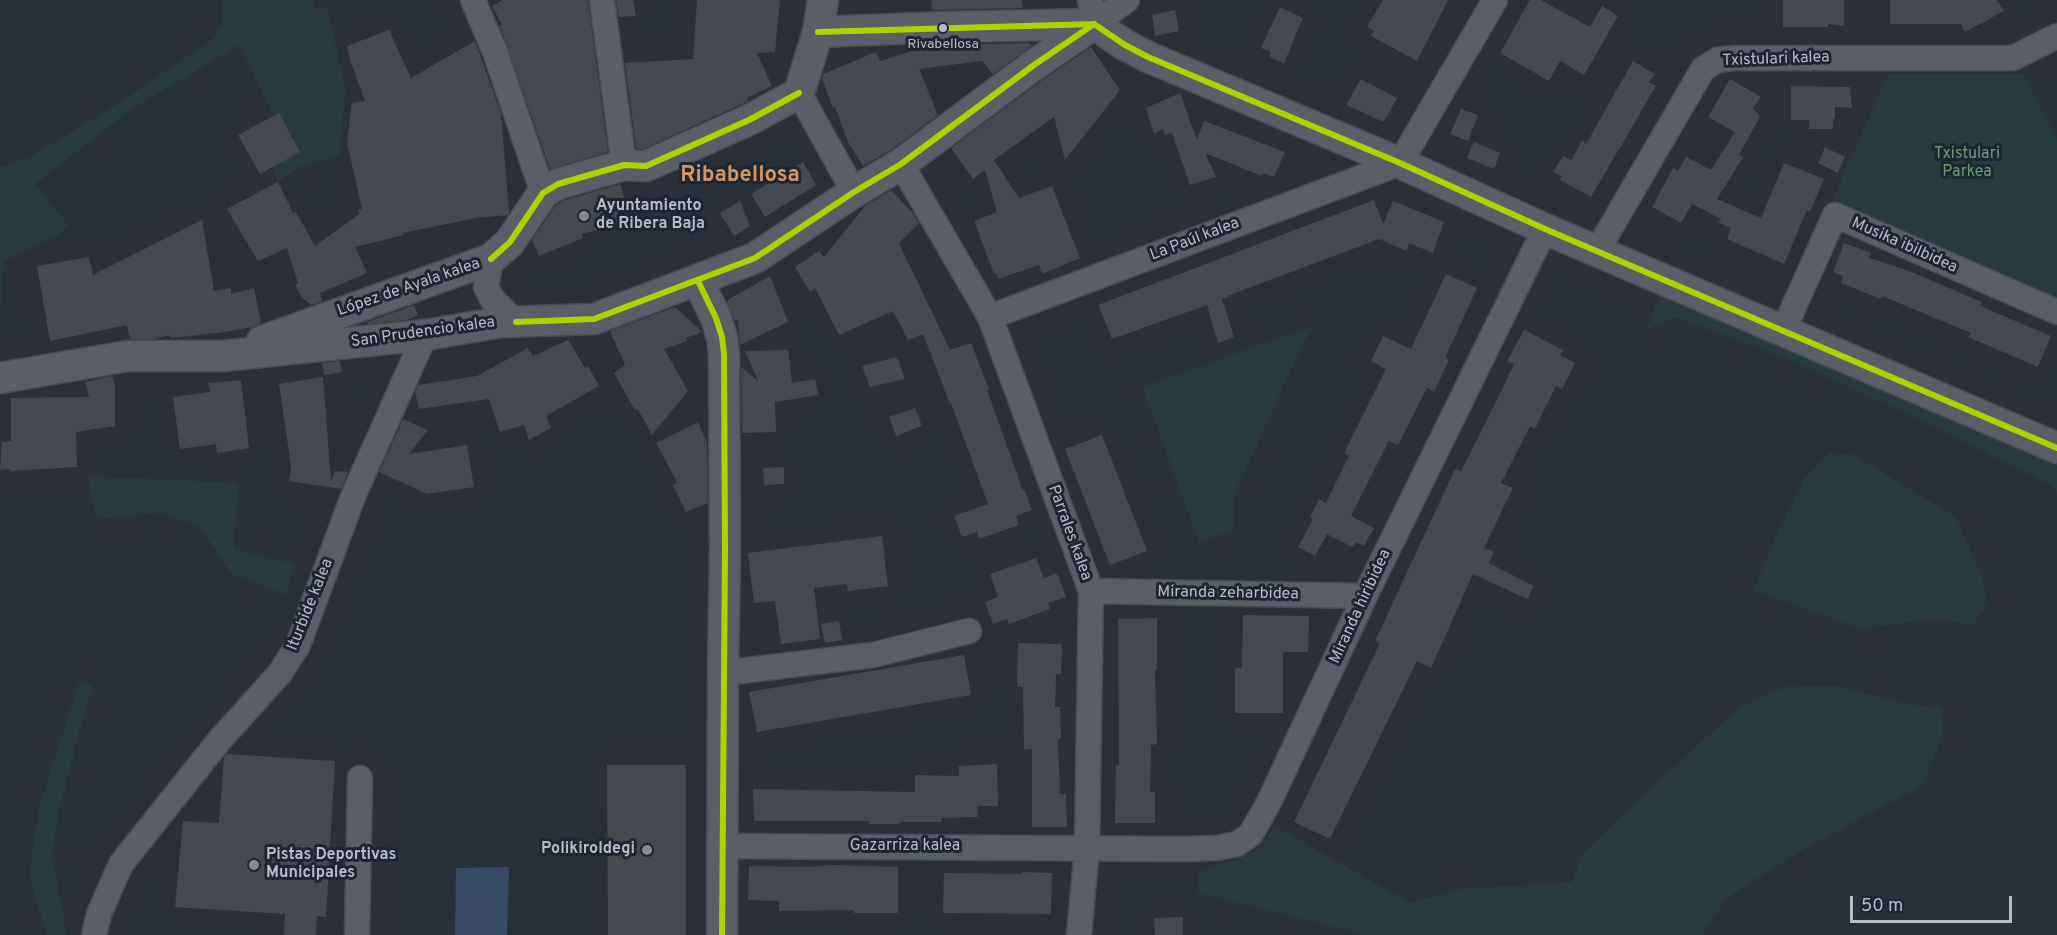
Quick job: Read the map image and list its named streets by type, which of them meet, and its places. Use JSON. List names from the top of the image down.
{
  "streets": {
    "street": [
      "Txistulari kalea",
      "La Paúl kalea",
      "Musika ibilbidea",
      "López de Ayala kalea",
      "San Prudencio kalea",
      "Parrales kalea",
      "Miranda zeharbidea",
      "Iturbide kalea",
      "Miranda hiribidea",
      "Gazarriza kalea"
    ]
  },
  "crossings": [
    ["La Paúl kalea", "Parrales kalea"],
    ["López de Ayala kalea", "San Prudencio kalea"],
    ["San Prudencio kalea", "Parrales kalea"],
    ["San Prudencio kalea", "Iturbide kalea"],
    ["Parrales kalea", "Miranda zeharbidea"],
    ["Parrales kalea", "Miranda hiribidea"],
    ["Parrales kalea", "Gazarriza kalea"],
    ["Miranda zeharbidea", "Miranda hiribidea"],
    ["Miranda hiribidea", "Gazarriza kalea"]
  ],
  "districts": ["Ribabellosa"],
  "parks": ["Txistulari Parkea"],
  "places": [
    "Rivabellosa",
    "Ayuntamiento de Ribera Baja",
    "Polikiroldegi",
    "Pistas Deportivas Municipales"
  ],
  "scale_bar": "50 m"
}
